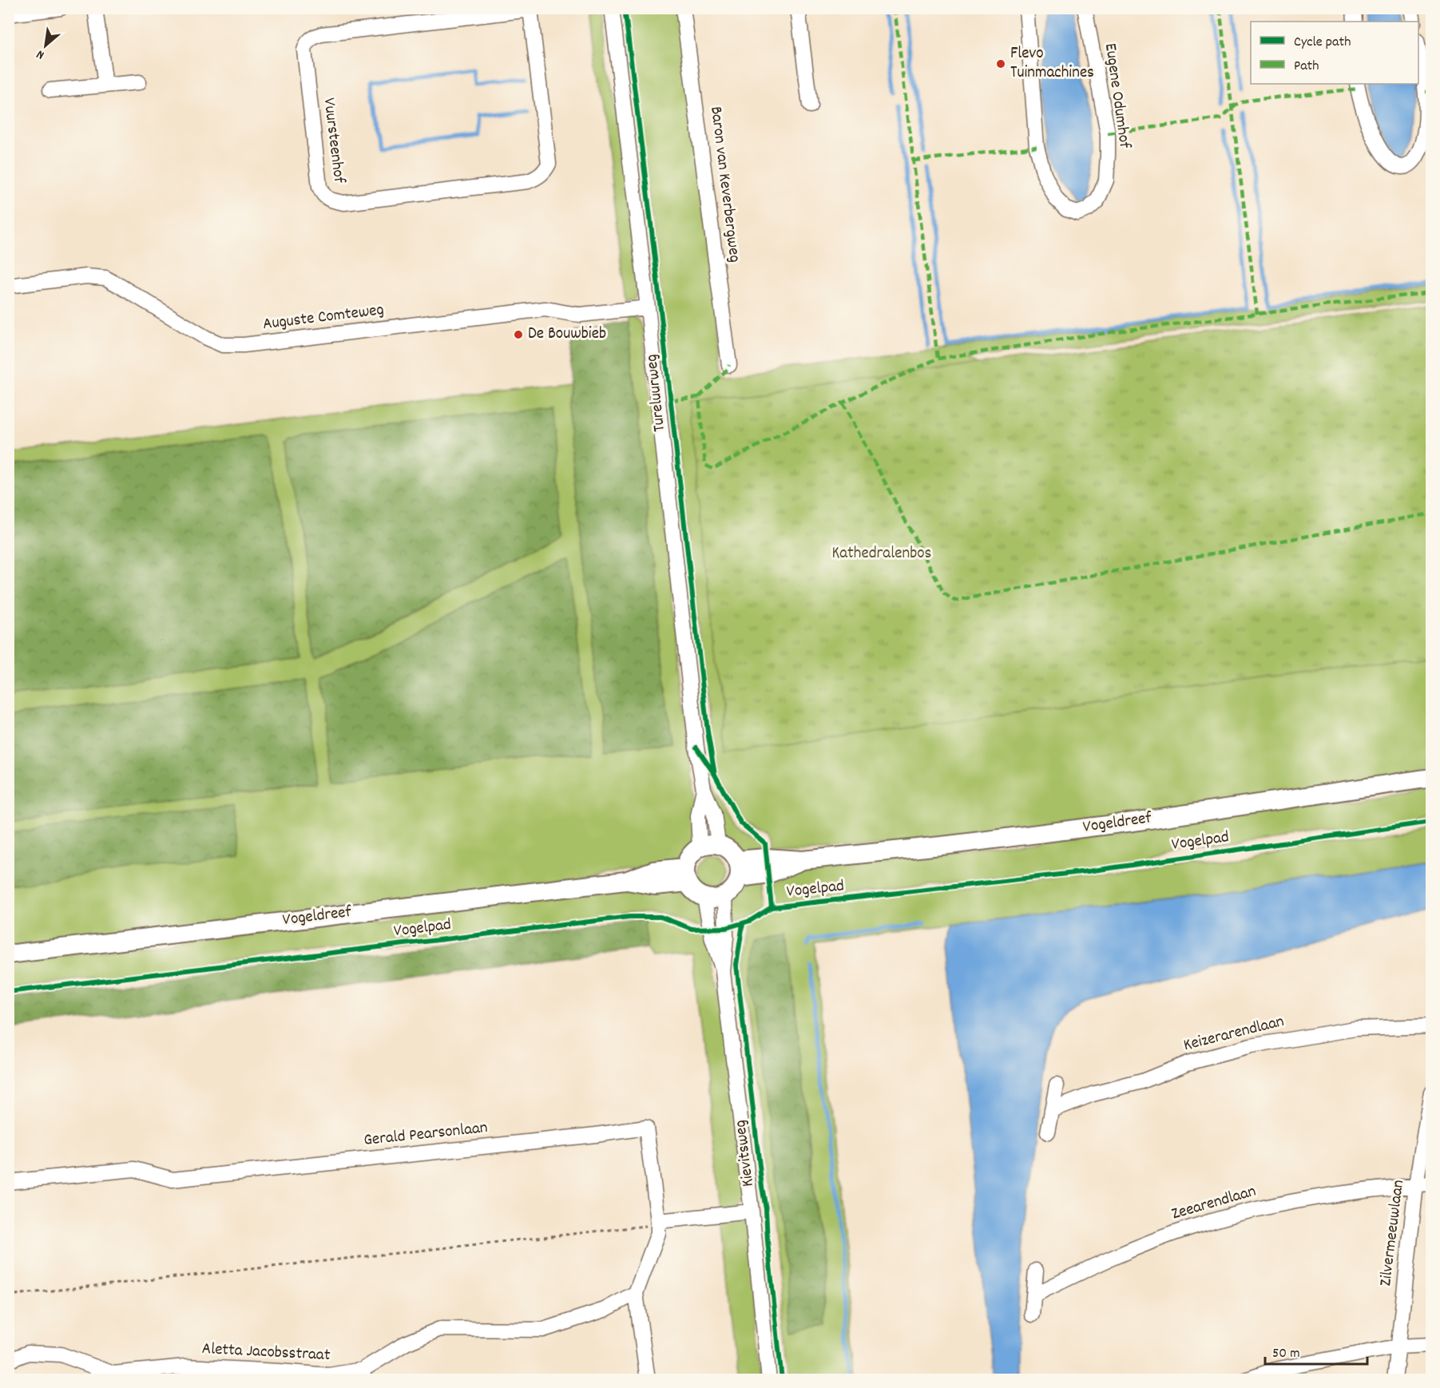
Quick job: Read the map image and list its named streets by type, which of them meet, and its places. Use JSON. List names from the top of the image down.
{
  "streets": {
    "main road": ["Vogeldreef"],
    "street": [
      "Eugene Odumhof",
      "Vuursteenhof",
      "Baron van Keverbergweg",
      "Auguste Comteweg",
      "Tureluurweg",
      "Keizerarendlaan",
      "Gerald Pearsonlaan",
      "Kievitsweg",
      "Zeearendlaan",
      "Zilvermeeuwlaan",
      "Aletta Jacobsstraat"
    ],
    "cycle path": ["Vogelpad"]
  },
  "crossings": [
    ["Auguste Comteweg", "Tureluurweg"],
    ["Tureluurweg", "Vogeldreef"],
    ["Tureluurweg", "Kievitsweg"],
    ["Vogeldreef", "Kievitsweg"],
    ["Zeearendlaan", "Zilvermeeuwlaan"]
  ],
  "parks": ["Kathedralenbos"],
  "places": ["Flevo Tuinmachines", "De Bouwbieb"],
  "legend": ["Cycle path", "Path"],
  "scale_bar": "50 m",
  "north": "bottom left"
}
